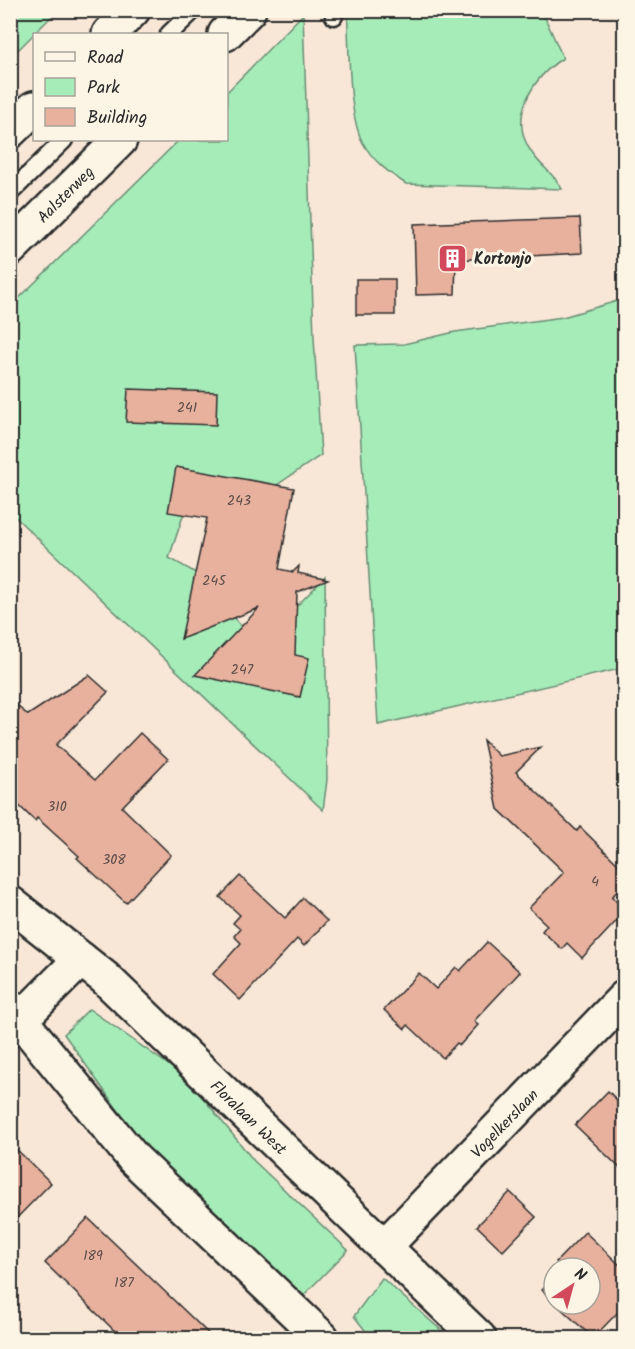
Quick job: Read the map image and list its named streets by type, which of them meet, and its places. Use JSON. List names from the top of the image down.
{
  "streets": {
    "main road": ["Aalsterweg", "Floralaan West", "Vogelkerslaan"]
  },
  "crossings": [
    ["Floralaan West", "Vogelkerslaan"]
  ],
  "places": {
    "building": ["Kortonjo"]
  },
  "house_numbers": [
    "241",
    "243",
    "245",
    "247",
    "310",
    "308",
    "4",
    "189",
    "187"
  ],
  "legend": ["Road", "Park", "Building"],
  "north": "top right"
}
